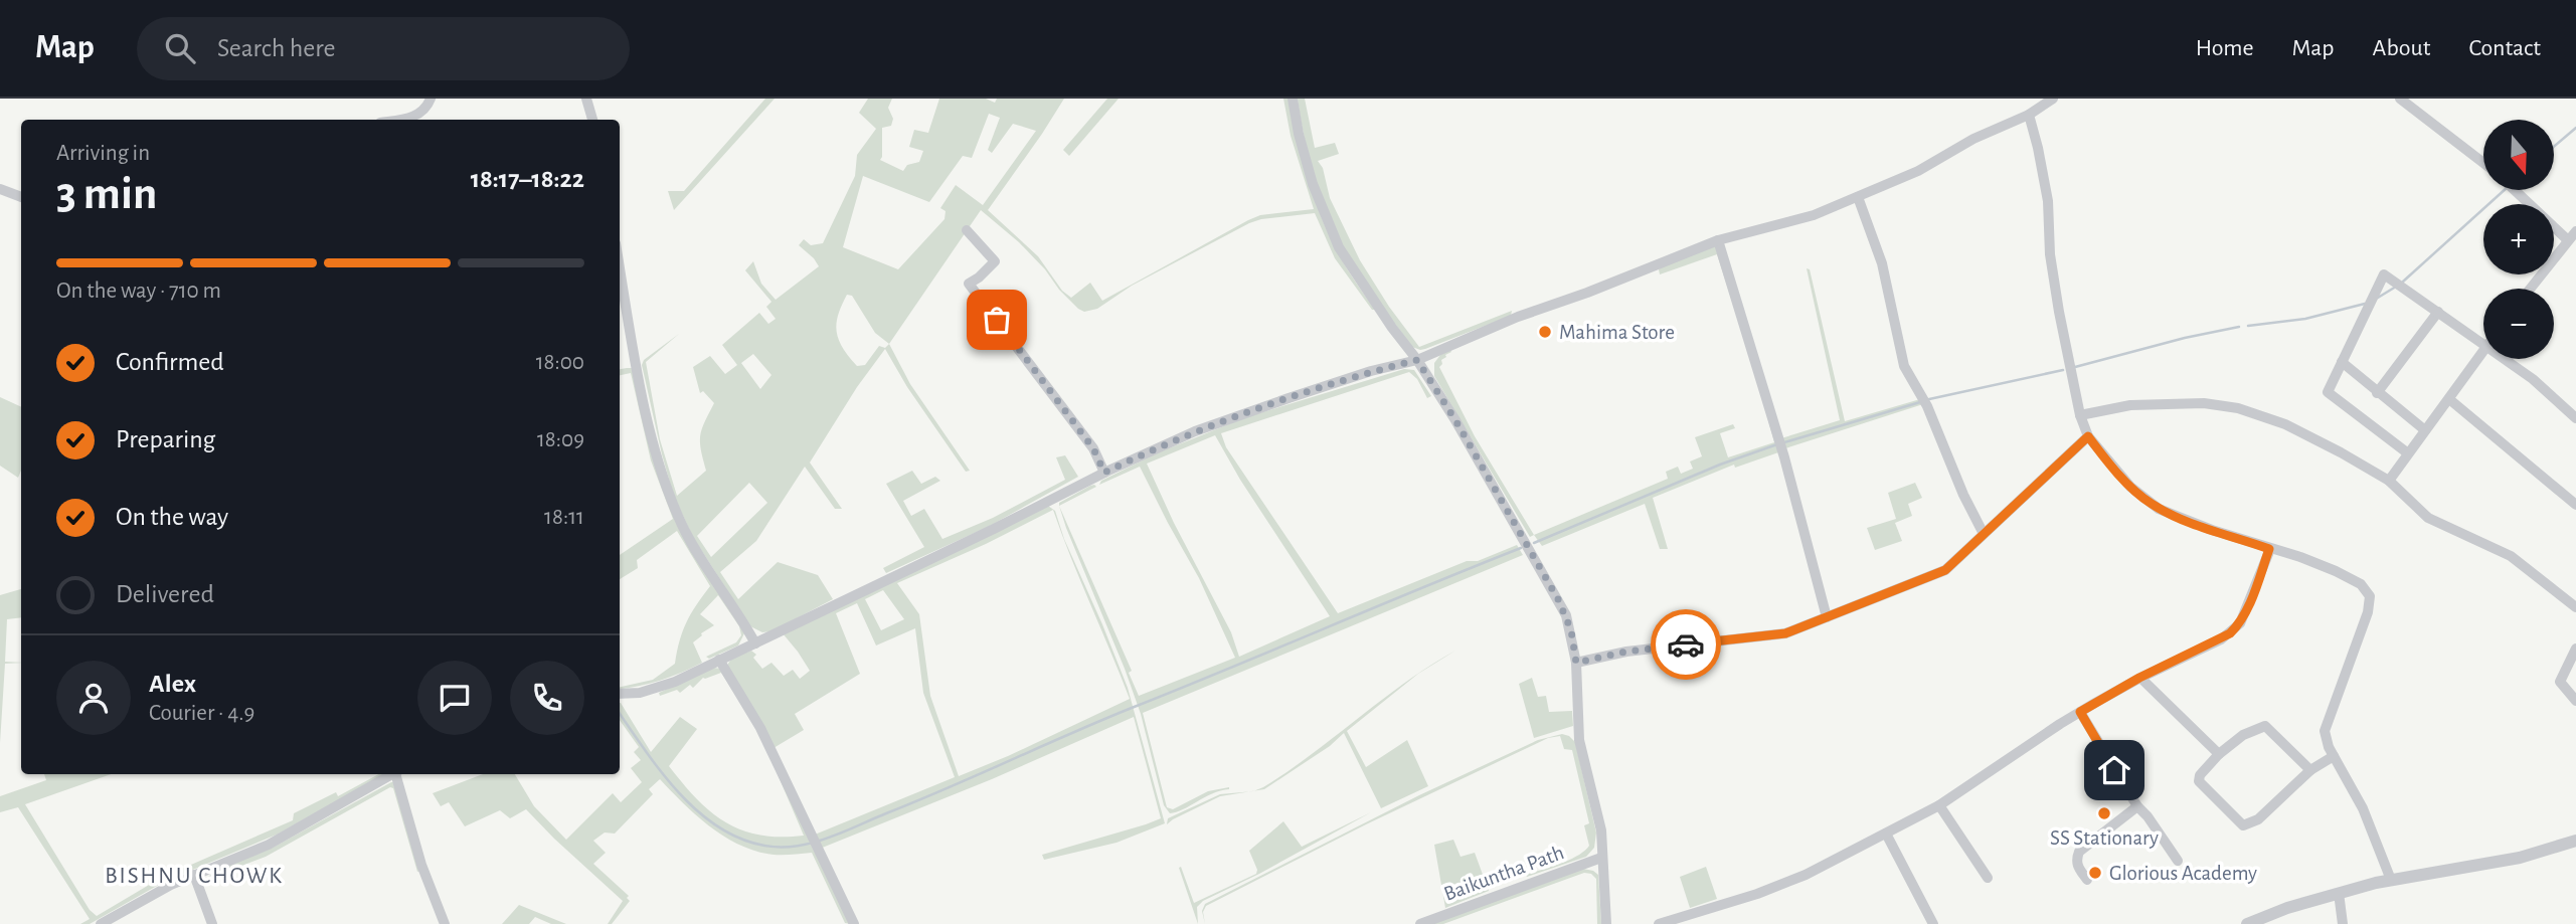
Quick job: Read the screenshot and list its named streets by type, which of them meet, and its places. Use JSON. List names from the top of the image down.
{
  "streets": {
    "street": ["Baikuntha Path"]
  },
  "districts": ["BISHNU CHOWK"],
  "places": ["Mahima Store", "SS Stationary", "Glorious Academy"],
  "north": "bottom",
  "page": {
    "header": "Map",
    "search": "Search here",
    "nav": [
      "Home",
      "Map",
      "About",
      "Contact"
    ],
    "map_buttons": ["+", "−"],
    "heading": ["3 min", "Arriving in", "18:17–18:22"],
    "panel": ["Alex", "Courier · 4.9"],
    "bar": "On the way · 710 m",
    "list": [
      ["Confirmed", "18:00"],
      ["Preparing", "18:09"],
      ["On the way", "18:11"],
      "Delivered"
    ]
  }
}
